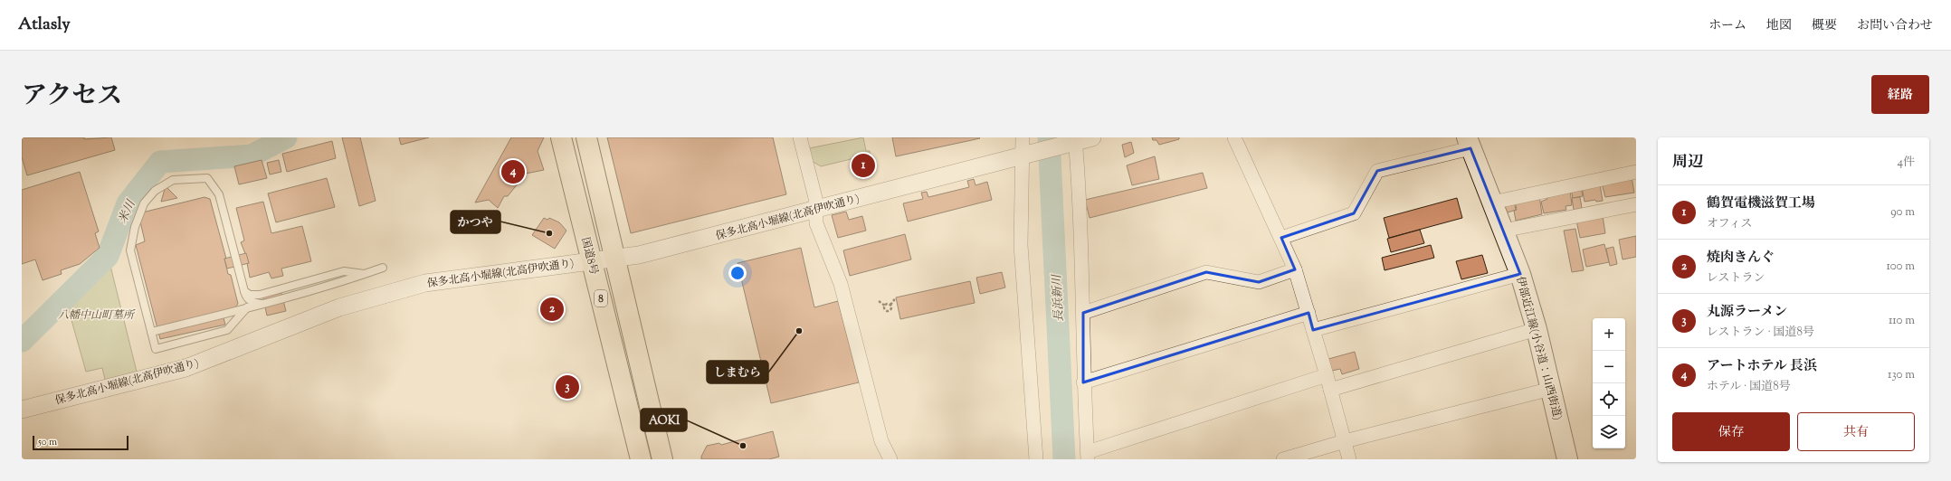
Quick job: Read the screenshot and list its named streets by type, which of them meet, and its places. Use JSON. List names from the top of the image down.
{
  "streets": {
    "highway": ["国道8号", "8"],
    "main road": ["伊部近江線(小谷道：山西街道)"],
    "street": ["保多北高小堀線(北高伊吹通り)"]
  },
  "crossings": [
    ["保多北高小堀線(北高伊吹通り)", "国道8号"]
  ],
  "water": ["米川", "長浜新川"],
  "parks": ["八幡中山町墓所"],
  "places": ["かつや", "しまむら", "AOKI"],
  "scale_bar": "50 m",
  "page": {
    "header": "Atlasly",
    "nav": [
      "ホーム",
      "地図",
      "概要",
      "お問い合わせ"
    ],
    "title": "アクセス",
    "buttons": [
      "経路",
      ["保存", "共有"]
    ],
    "heading": ["周辺", "4件"],
    "pins": [
      "1",
      "4",
      "2",
      "3"
    ],
    "list": [
      {
        "mark": "1",
        "name": "鶴賀電機滋賀工場",
        "note": "オフィス",
        "value": "90 m"
      },
      {
        "mark": "2",
        "name": "焼肉きんぐ",
        "note": "レストラン",
        "value": "100 m"
      },
      {
        "mark": "3",
        "name": "丸源ラーメン",
        "note": "レストラン · 国道8号",
        "value": "110 m"
      },
      {
        "mark": "4",
        "name": "アートホテル 長浜",
        "note": "ホテル · 国道8号",
        "value": "130 m"
      }
    ],
    "map_buttons": ["+", "−"],
    "scale": "50 m"
  }
}
